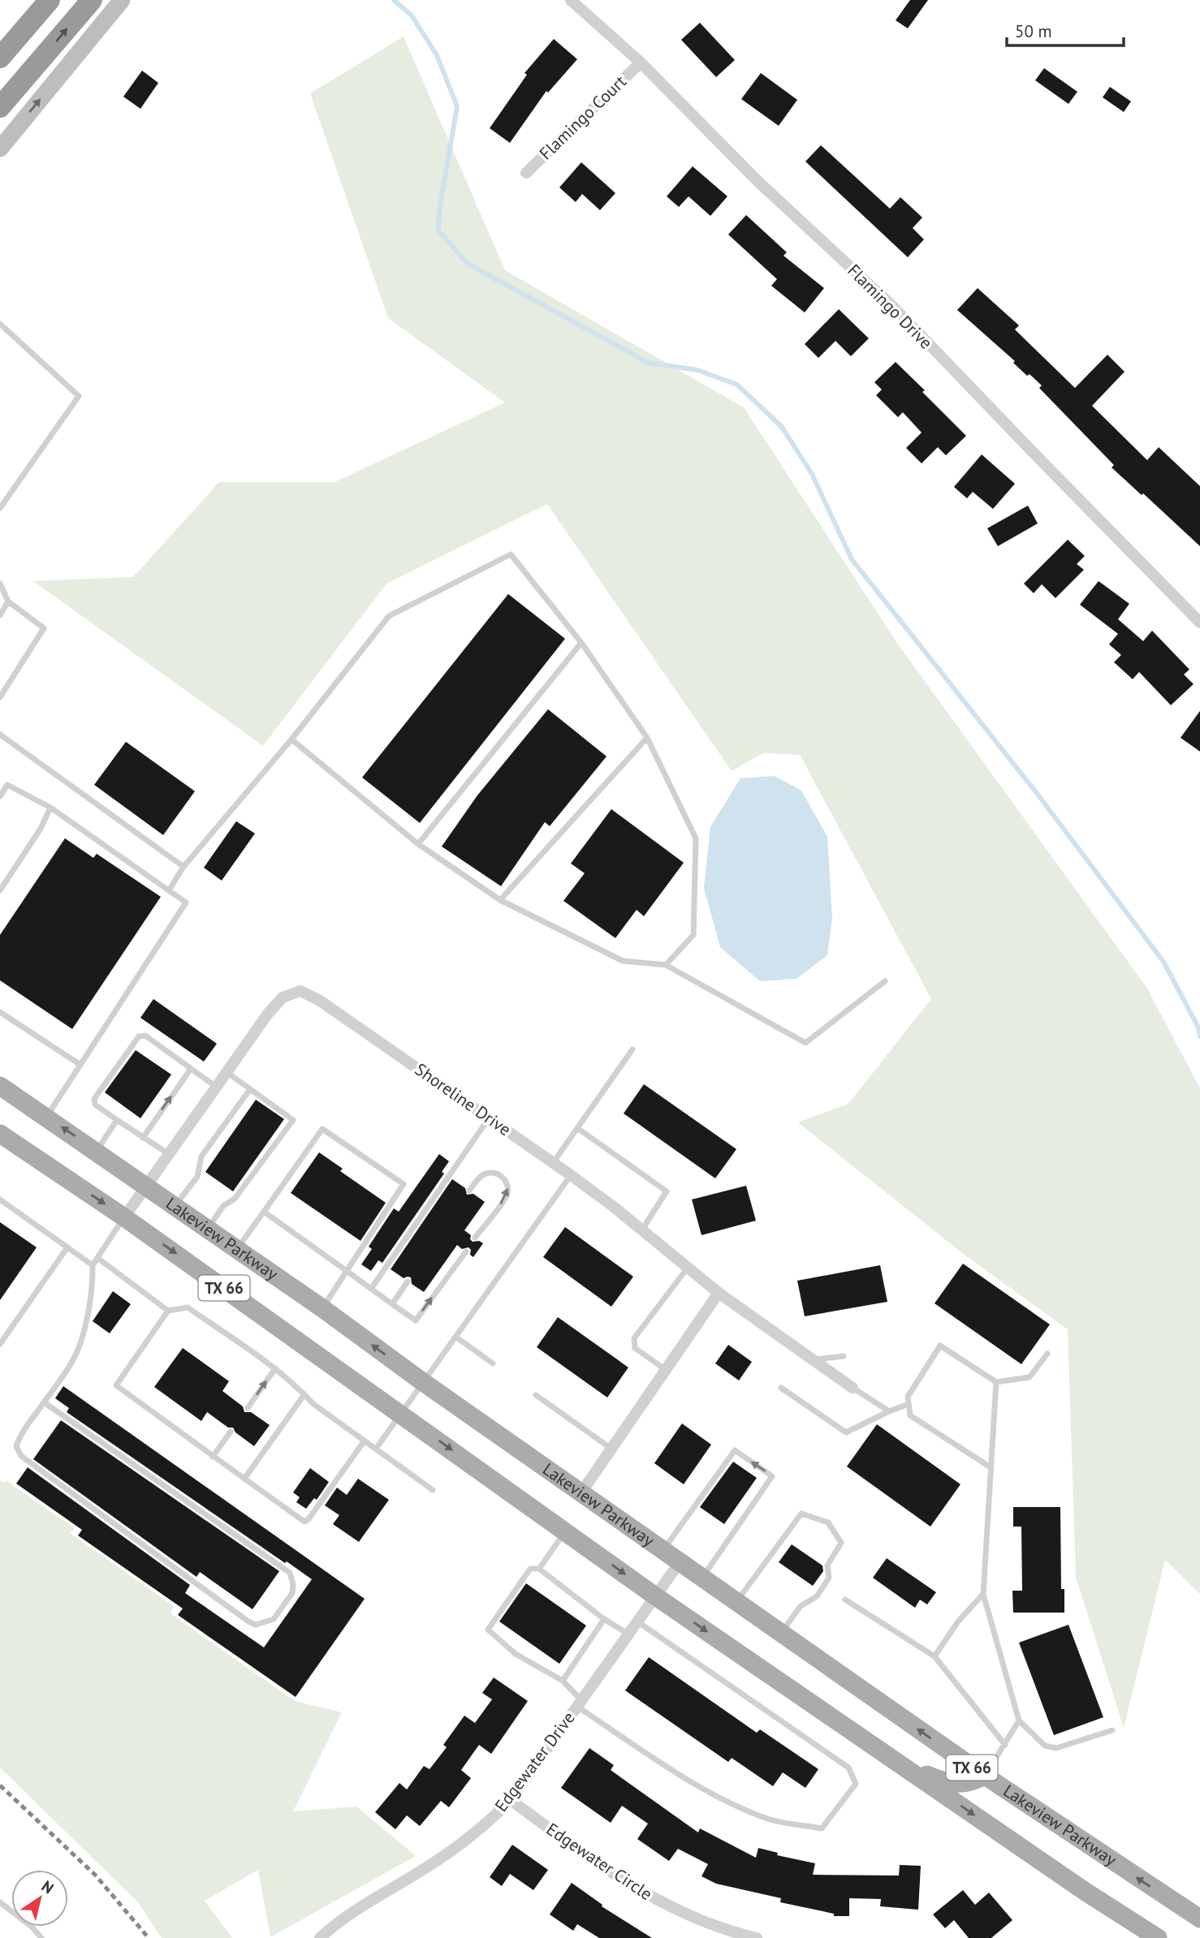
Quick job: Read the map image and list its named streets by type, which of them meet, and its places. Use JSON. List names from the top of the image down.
{
  "streets": {
    "main road": ["Lakeview Parkway", "TX 66"],
    "street": [
      "Flamingo Court",
      "Flamingo Drive",
      "Shoreline Drive",
      "Edgewater Drive",
      "Edgewater Circle"
    ]
  },
  "crossings": [
    ["Flamingo Court", "Flamingo Drive"],
    ["Shoreline Drive", "Lakeview Parkway"],
    ["Shoreline Drive", "TX 66"],
    ["Lakeview Parkway", "Edgewater Drive"],
    ["TX 66", "Edgewater Drive"],
    ["Edgewater Drive", "Edgewater Circle"]
  ],
  "scale_bar": "50 m",
  "north": "top right"
}
